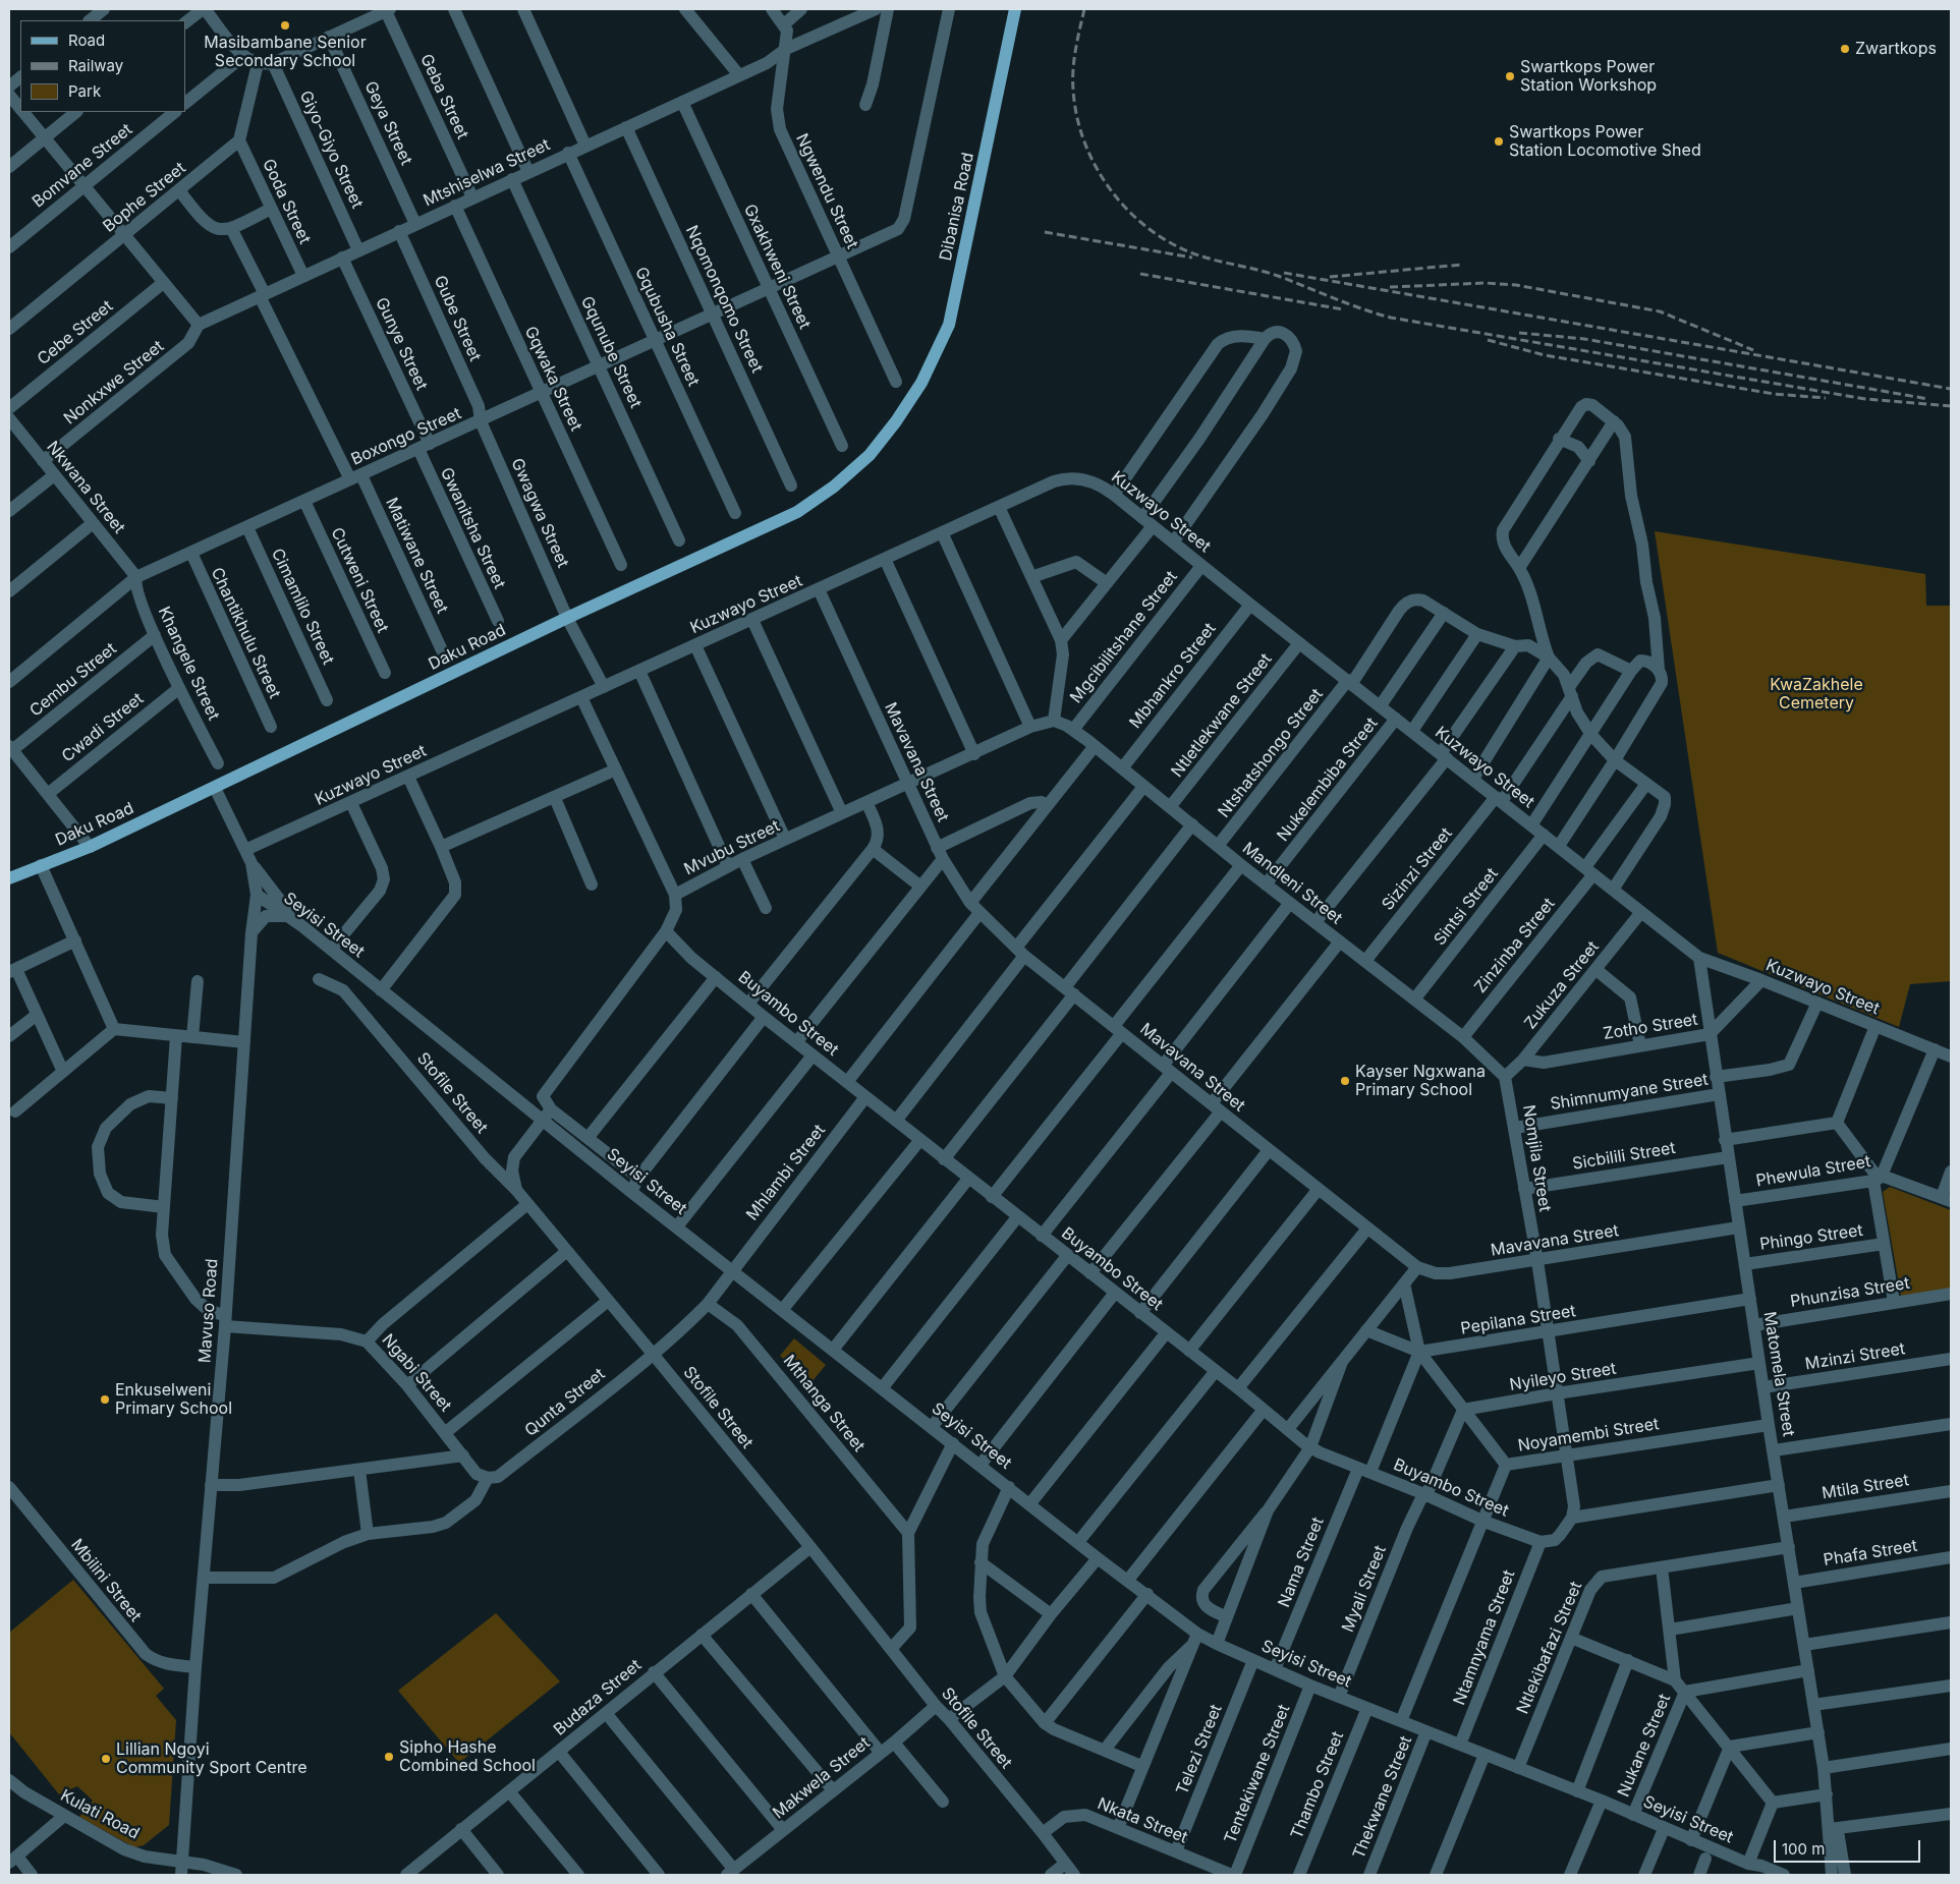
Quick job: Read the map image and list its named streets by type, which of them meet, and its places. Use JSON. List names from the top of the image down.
{
  "streets": {
    "main road": ["Dibanisa Road", "Daku Road"],
    "street": [
      "Geba Street",
      "Geya Street",
      "Giyo-Giyo Street",
      "Bomvane Street",
      "Mtshiselwa Street",
      "Ngwendu Street",
      "Bophe Street",
      "Goda Street",
      "Gxakhweni Street",
      "Nqomonqomo Street",
      "Gube Street",
      "Gqubusha Street",
      "Cebe Street",
      "Gunye Street",
      "Gqunube Street",
      "Gqwaka Street",
      "Nonkxwe Street",
      "Boxongo Street",
      "Nkwana Street",
      "Kuzwayo Street",
      "Gwagwa Street",
      "Gwanitsha Street",
      "Matiwane Street",
      "Cutweni Street",
      "Cimamlilo Street",
      "Chantikhulu Street",
      "Mgcibilitshane Street",
      "Khangele Street",
      "Mbhankro Street",
      "Cembu Street",
      "Ntletlekwane Street",
      "Cwadi Street",
      "Ntshatshongo Street",
      "Mavavana Street",
      "Nukelembiba Street",
      "Mvubu Street",
      "Sizinzi Street",
      "Mandleni Street",
      "Sintsi Street",
      "Seyisi Street",
      "Zinzinba Street",
      "Zukuza Street",
      "Buyambo Street",
      "Zotho Street",
      "Shimnumyane Street",
      "Stofile Street",
      "Sicbilili Street",
      "Nomjila Street",
      "Phewula Street",
      "Mhlambi Street",
      "Phingo Street",
      "Phunzisa Street",
      "Mavuso Road",
      "Pepilana Street",
      "Mzinzi Street",
      "Ngabi Street",
      "Matomela Street",
      "Nyileyo Street",
      "Qunta Street",
      "Mthanga Street",
      "Noyamembi Street",
      "Mtila Street",
      "Phafa Street",
      "Nama Street",
      "Mbilini Street",
      "Myali Street",
      "Ntamnyama Street",
      "Ntlekibafazi Street",
      "Budaza Street",
      "Nukane Street",
      "Telezi Street",
      "Tentekiwane Street",
      "Makwela Street",
      "Thambo Street",
      "Thekwane Street",
      "Kulati Road",
      "Nkata Street"
    ]
  },
  "crossings": [
    ["Geba Street", "Mtshiselwa Street"],
    ["Geya Street", "Mtshiselwa Street"],
    ["Giyo-Giyo Street", "Mtshiselwa Street"],
    ["Mtshiselwa Street", "Ngwendu Street"],
    ["Mtshiselwa Street", "Goda Street"],
    ["Mtshiselwa Street", "Gxakhweni Street"],
    ["Mtshiselwa Street", "Nqomonqomo Street"],
    ["Mtshiselwa Street", "Gube Street"],
    ["Mtshiselwa Street", "Gqubusha Street"],
    ["Mtshiselwa Street", "Gunye Street"],
    ["Mtshiselwa Street", "Gqunube Street"],
    ["Mtshiselwa Street", "Gqwaka Street"],
    ["Mtshiselwa Street", "Nonkxwe Street"],
    ["Mtshiselwa Street", "Matiwane Street"],
    ["Ngwendu Street", "Boxongo Street"],
    ["Bophe Street", "Goda Street"],
    ["Dibanisa Road", "Daku Road"],
    ["Gxakhweni Street", "Boxongo Street"],
    ["Nqomonqomo Street", "Boxongo Street"],
    ["Gube Street", "Boxongo Street"],
    ["Gube Street", "Gwagwa Street"],
    ["Gqubusha Street", "Boxongo Street"],
    ["Gunye Street", "Boxongo Street"],
    ["Gunye Street", "Gwanitsha Street"],
    ["Gqunube Street", "Boxongo Street"],
    ["Gqwaka Street", "Boxongo Street"],
    ["Nonkxwe Street", "Nkwana Street"],
    ["Boxongo Street", "Nkwana Street"],
    ["Boxongo Street", "Gwagwa Street"],
    ["Boxongo Street", "Gwanitsha Street"],
    ["Boxongo Street", "Matiwane Street"],
    ["Boxongo Street", "Cutweni Street"],
    ["Boxongo Street", "Cimamlilo Street"],
    ["Boxongo Street", "Chantikhulu Street"],
    ["Boxongo Street", "Khangele Street"],
    ["Nkwana Street", "Khangele Street"],
    ["Kuzwayo Street", "Gwagwa Street"],
    ["Kuzwayo Street", "Mgcibilitshane Street"],
    ["Kuzwayo Street", "Mbhankro Street"],
    ["Kuzwayo Street", "Ntletlekwane Street"],
    ["Kuzwayo Street", "Ntshatshongo Street"],
    ["Kuzwayo Street", "Mavavana Street"],
    ["Kuzwayo Street", "Nukelembiba Street"],
    ["Kuzwayo Street", "Sizinzi Street"],
    ["Kuzwayo Street", "Sintsi Street"],
    ["Kuzwayo Street", "Zinzinba Street"],
    ["Kuzwayo Street", "Zukuza Street"],
    ["Kuzwayo Street", "Zotho Street"],
    ["Kuzwayo Street", "Phewula Street"],
    ["Kuzwayo Street", "Mavuso Road"],
    ["Kuzwayo Street", "Matomela Street"],
    ["Gwagwa Street", "Daku Road"],
    ["Mgcibilitshane Street", "Mandleni Street"],
    ["Daku Road", "Mavuso Road"],
    ["Khangele Street", "Cembu Street"],
    ["Khangele Street", "Cwadi Street"],
    ["Mbhankro Street", "Mandleni Street"],
    ["Ntletlekwane Street", "Mandleni Street"],
    ["Ntshatshongo Street", "Mandleni Street"],
    ["Mavavana Street", "Mvubu Street"],
    ["Mavavana Street", "Nomjila Street"],
    ["Mavavana Street", "Matomela Street"],
    ["Nukelembiba Street", "Mandleni Street"],
    ["Mvubu Street", "Mandleni Street"],
    ["Mvubu Street", "Buyambo Street"],
    ["Sizinzi Street", "Mandleni Street"],
    ["Mandleni Street", "Sintsi Street"],
    ["Mandleni Street", "Zinzinba Street"],
    ["Mandleni Street", "Zukuza Street"],
    ["Mandleni Street", "Nomjila Street"],
    ["Seyisi Street", "Mhlambi Street"],
    ["Seyisi Street", "Mavuso Road"],
    ["Seyisi Street", "Noyamembi Street"],
    ["Seyisi Street", "Nama Street"],
    ["Seyisi Street", "Myali Street"],
    ["Seyisi Street", "Ntamnyama Street"],
    ["Seyisi Street", "Ntlekibafazi Street"],
    ["Seyisi Street", "Nukane Street"],
    ["Seyisi Street", "Telezi Street"],
    ["Seyisi Street", "Tentekiwane Street"],
    ["Seyisi Street", "Thambo Street"],
    ["Seyisi Street", "Thekwane Street"],
    ["Zukuza Street", "Zotho Street"],
    ["Zukuza Street", "Nomjila Street"],
    ["Buyambo Street", "Mhlambi Street"],
    ["Buyambo Street", "Noyamembi Street"],
    ["Buyambo Street", "Nama Street"],
    ["Buyambo Street", "Myali Street"],
    ["Buyambo Street", "Ntamnyama Street"],
    ["Zotho Street", "Matomela Street"],
    ["Shimnumyane Street", "Nomjila Street"],
    ["Shimnumyane Street", "Matomela Street"],
    ["Stofile Street", "Qunta Street"],
    ["Stofile Street", "Budaza Street"],
    ["Stofile Street", "Makwela Street"],
    ["Stofile Street", "Nkata Street"],
    ["Sicbilili Street", "Nomjila Street"],
    ["Sicbilili Street", "Matomela Street"],
    ["Nomjila Street", "Pepilana Street"],
    ["Nomjila Street", "Nyileyo Street"],
    ["Nomjila Street", "Noyamembi Street"],
    ["Phewula Street", "Matomela Street"],
    ["Mhlambi Street", "Qunta Street"],
    ["Mhlambi Street", "Mthanga Street"],
    ["Phingo Street", "Matomela Street"],
    ["Phunzisa Street", "Matomela Street"],
    ["Mavuso Road", "Ngabi Street"],
    ["Mavuso Road", "Mbilini Street"],
    ["Mavuso Road", "Kulati Road"],
    ["Pepilana Street", "Matomela Street"],
    ["Mzinzi Street", "Matomela Street"],
    ["Ngabi Street", "Qunta Street"],
    ["Matomela Street", "Nyileyo Street"],
    ["Matomela Street", "Noyamembi Street"],
    ["Matomela Street", "Mtila Street"],
    ["Matomela Street", "Phafa Street"],
    ["Matomela Street", "Ntlekibafazi Street"],
    ["Matomela Street", "Nukane Street"],
    ["Qunta Street", "Mthanga Street"],
    ["Telezi Street", "Nkata Street"],
    ["Tentekiwane Street", "Nkata Street"]
  ],
  "parks": ["KwaZakhele Cemetery"],
  "places": [
    "Masibambane Senior Secondary School",
    "Zwartkops",
    "Swartkops Power Station Workshop",
    "Swartkops Power Station Locomotive Shed",
    "Kayser Ngxwana Primary School",
    "Enkuselweni Primary School",
    "Sipho Hashe Combined School",
    "Lillian Ngoyi Community Sport Centre"
  ],
  "legend": ["Road", "Railway", "Park"],
  "scale_bar": "100 m"
}
